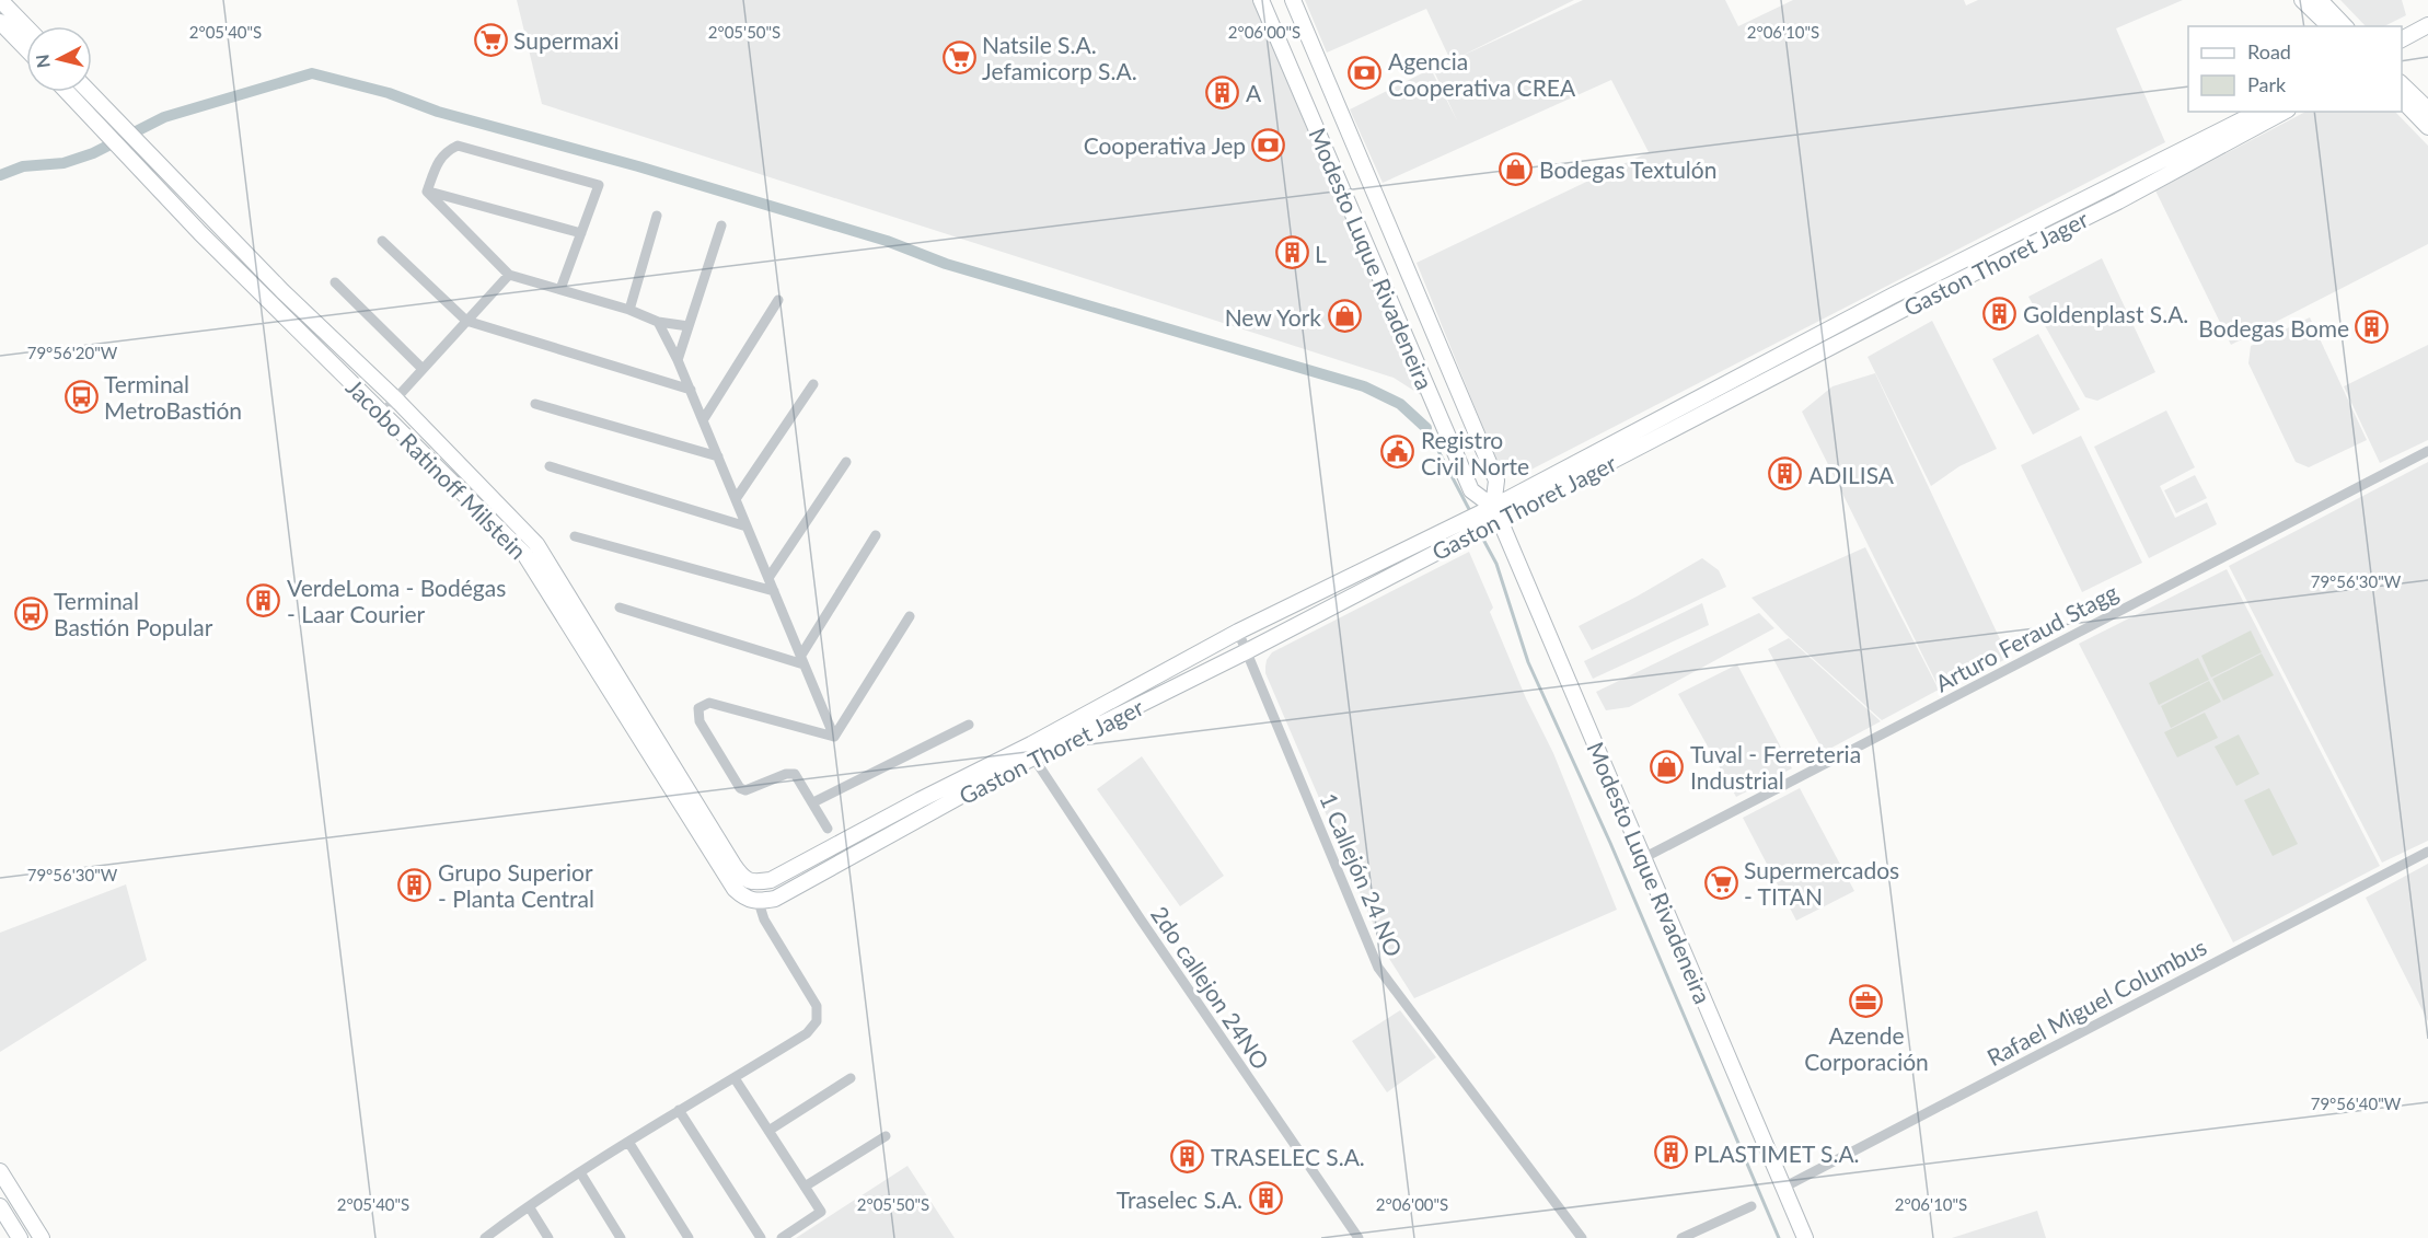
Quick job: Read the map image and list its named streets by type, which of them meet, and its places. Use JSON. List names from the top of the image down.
{
  "streets": {
    "street": [
      "Modesto Luque Rivadeneira",
      "Gaston Thoret Jager",
      "Jacobo Ratinoff Milstein",
      "Arturo Feraud Stagg",
      "1 Callejón 24 NO",
      "2do callejon 24NO",
      "Rafael Miguel Columbus"
    ]
  },
  "crossings": [
    ["Modesto Luque Rivadeneira", "Gaston Thoret Jager"],
    ["Modesto Luque Rivadeneira", "Arturo Feraud Stagg"],
    ["Modesto Luque Rivadeneira", "Rafael Miguel Columbus"],
    ["Gaston Thoret Jager", "Jacobo Ratinoff Milstein"],
    ["Gaston Thoret Jager", "1 Callejón 24 NO"],
    ["Gaston Thoret Jager", "2do callejon 24NO"]
  ],
  "places": {
    "supermarket": ["Supermaxi", "Natsile S.A. Jefamicorp S.A.", "Supermercados - TITAN"],
    "bank": ["Agencia Cooperativa CREA", "Cooperativa Jep"],
    "building": [
      "A",
      "L",
      "Goldenplast S.A.",
      "Bodegas Bome",
      "ADILISA",
      "VerdeLoma - Bodégas - Laar Courier",
      "Grupo Superior - Planta Central",
      "PLASTIMET S.A.",
      "TRASELEC S.A.",
      "Traselec S.A."
    ],
    "shop": ["Bodegas Textulón", "New York", "Tuval - Ferreteria Industrial"],
    "bus stop": ["Terminal MetroBastión", "Terminal Bastión Popular"],
    "public building": ["Registro Civil Norte"],
    "office": ["Azende Corporación"]
  },
  "legend": ["Road", "Park"],
  "north": "left",
  "coordinates": [
    "2°05'40\"S",
    "2°05'50\"S",
    "2°06'00\"S",
    "2°06'10\"S",
    "79°56'20\"W",
    "79°56'30\"W",
    "79°56'40\"W"
  ]
}
